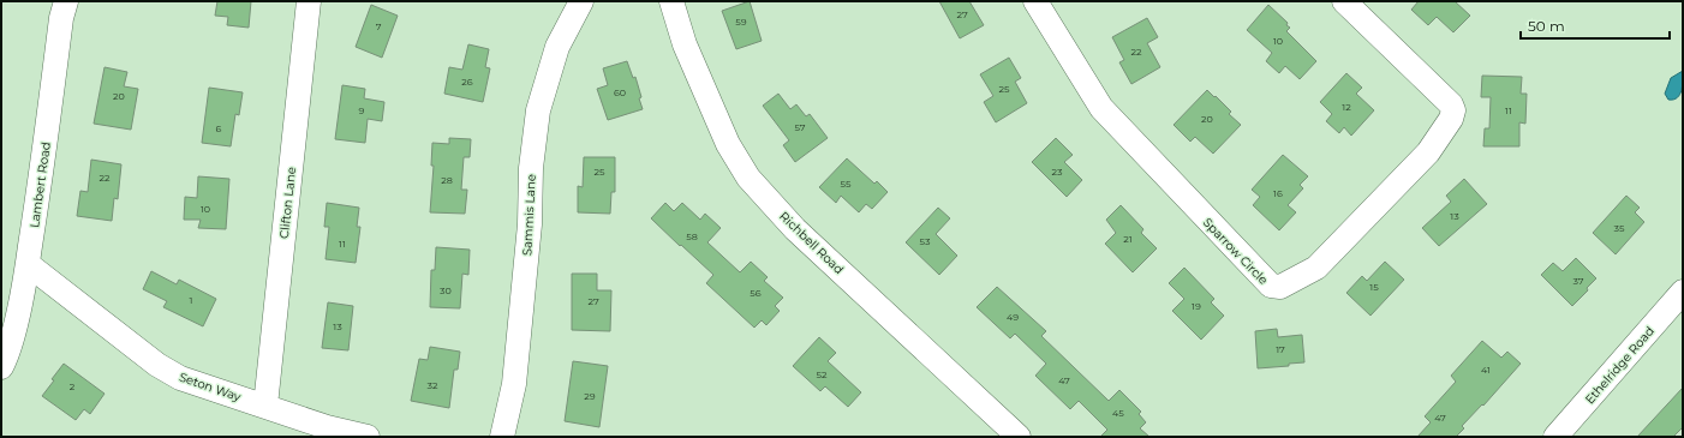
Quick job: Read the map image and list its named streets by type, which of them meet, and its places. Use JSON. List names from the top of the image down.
{
  "streets": {
    "street": [
      "Lambert Road",
      "Clifton Lane",
      "Sammis Lane",
      "Richbell Road",
      "Sparrow Circle",
      "Ethelridge Road",
      "Seton Way"
    ]
  },
  "crossings": [
    ["Lambert Road", "Seton Way"],
    ["Clifton Lane", "Seton Way"]
  ],
  "house_numbers": [
    "27",
    "59",
    "7",
    "10",
    "22",
    "26",
    "25",
    "60",
    "20",
    "12",
    "9",
    "11",
    "20",
    "57",
    "6",
    "25",
    "23",
    "22",
    "28",
    "55",
    "16",
    "10",
    "13",
    "35",
    "58",
    "21",
    "53",
    "11",
    "37",
    "15",
    "30",
    "56",
    "1",
    "27",
    "19",
    "49",
    "13",
    "17",
    "41",
    "52",
    "47",
    "32",
    "2",
    "29",
    "45",
    "47"
  ],
  "scale_bar": "50 m"
}
